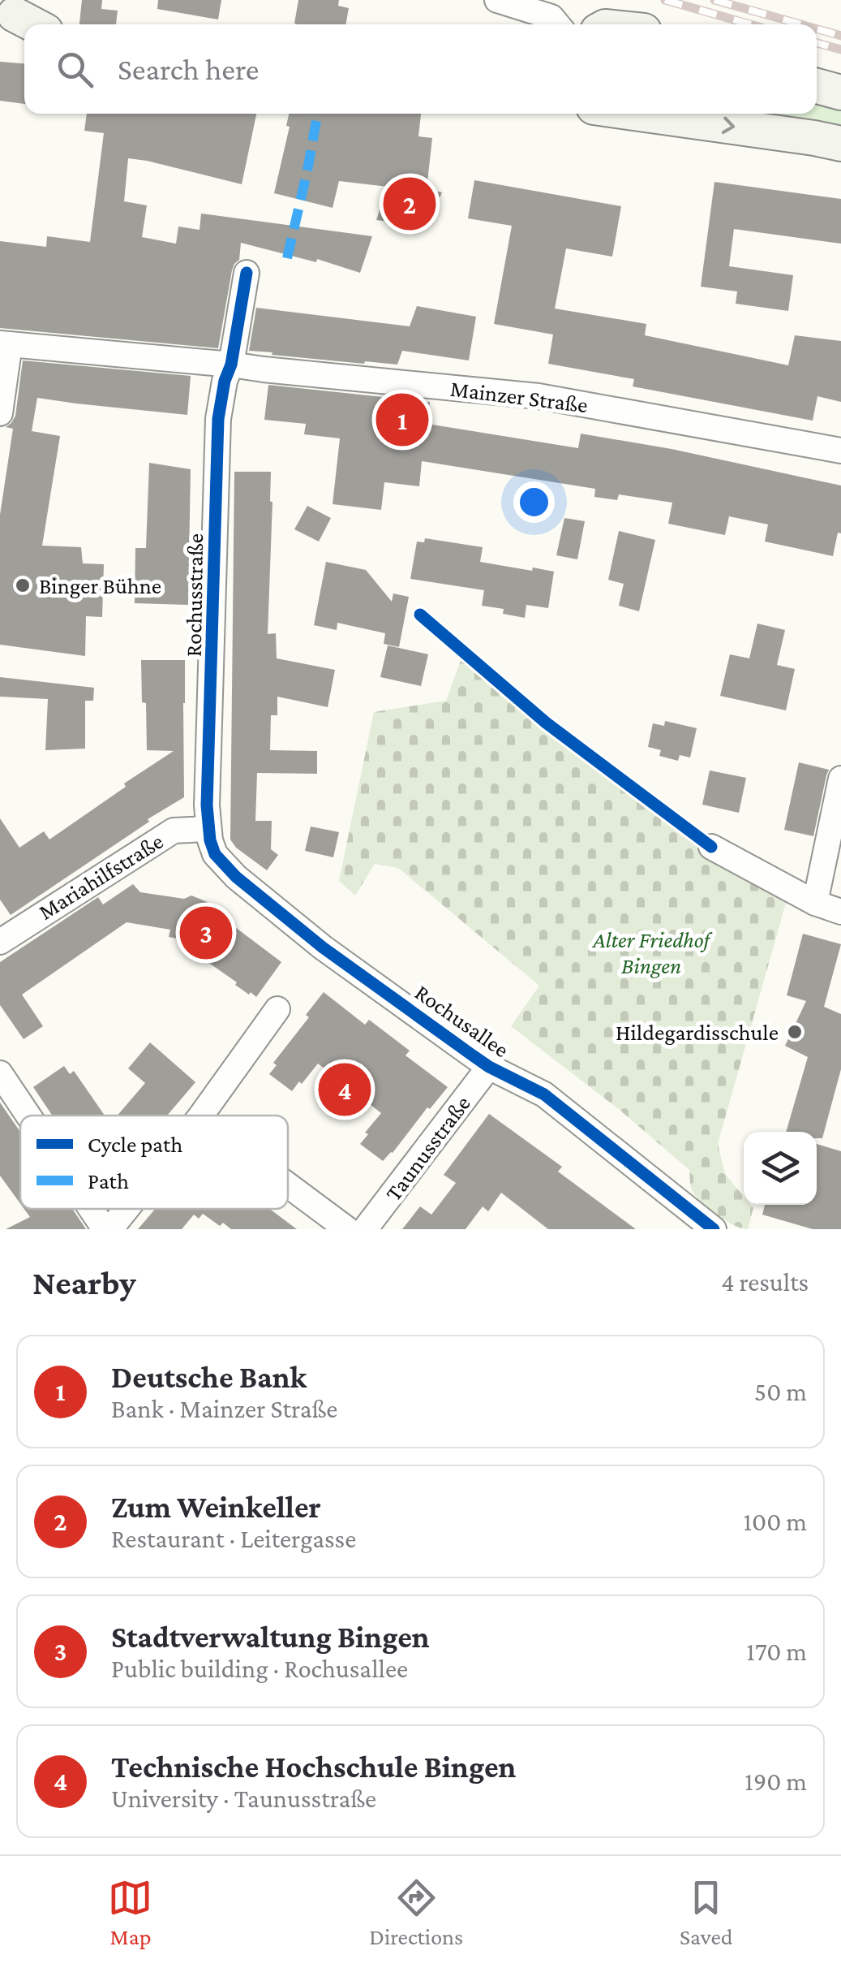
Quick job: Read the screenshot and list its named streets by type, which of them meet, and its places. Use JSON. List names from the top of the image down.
{
  "streets": {
    "street": [
      "Mainzer Straße",
      "Rochusstraße",
      "Mariahilfstraße",
      "Rochusallee",
      "Taunusstraße"
    ]
  },
  "crossings": [
    ["Mainzer Straße", "Rochusstraße"],
    ["Rochusstraße", "Mariahilfstraße"],
    ["Rochusstraße", "Rochusallee"],
    ["Mariahilfstraße", "Rochusallee"],
    ["Rochusallee", "Taunusstraße"]
  ],
  "parks": ["Alter Friedhof Bingen"],
  "places": ["Binger Bühne", "Hildegardisschule"],
  "legend": ["Cycle path", "Path"],
  "page": {
    "search": "Search here",
    "pins": [
      "2",
      "1",
      "3",
      "4"
    ],
    "heading": ["Nearby", "4 results"],
    "list": [
      {
        "mark": "1",
        "name": "Deutsche Bank",
        "note": "Bank · Mainzer Straße",
        "value": "50 m"
      },
      {
        "mark": "2",
        "name": "Zum Weinkeller",
        "note": "Restaurant · Leitergasse",
        "value": "100 m"
      },
      {
        "mark": "3",
        "name": "Stadtverwaltung Bingen",
        "note": "Public building · Rochusallee",
        "value": "170 m"
      },
      {
        "mark": "4",
        "name": "Technische Hochschule Bingen",
        "note": "University · Taunusstraße",
        "value": "190 m"
      }
    ],
    "nav": ["Map", "Directions", "Saved"]
  }
}
